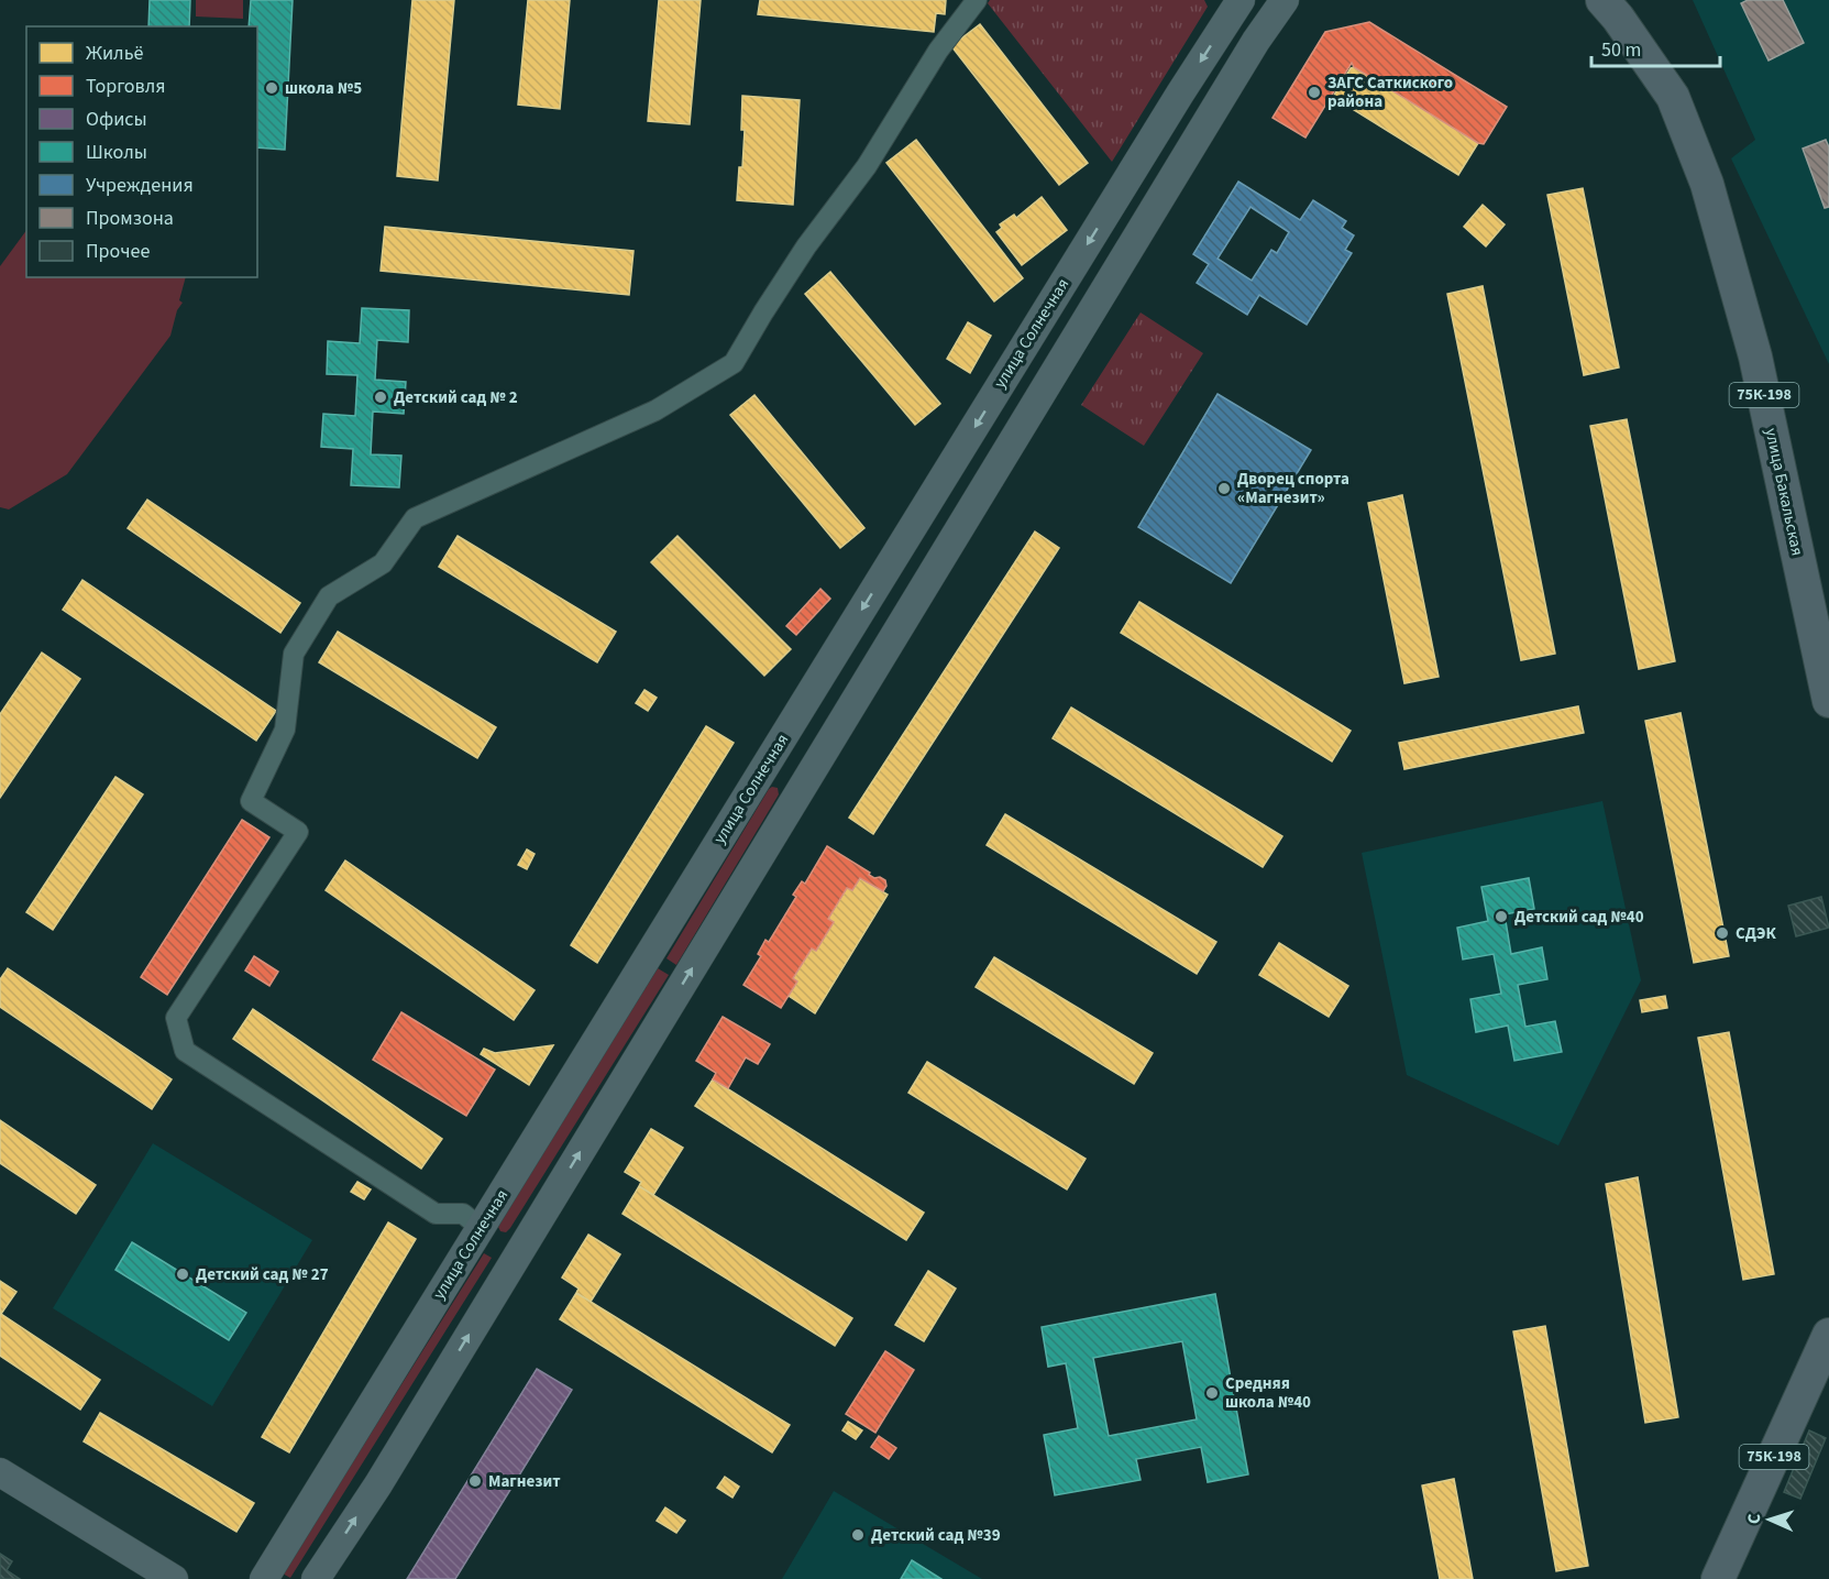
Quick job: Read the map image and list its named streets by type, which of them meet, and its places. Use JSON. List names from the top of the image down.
{
  "streets": {
    "main road": ["улица Солнечная", "75К-198", "улица Бакальская"]
  },
  "places": [
    "школа №5",
    "ЗАГС Саткиского района",
    "Детский сад № 2",
    "Дворец спорта «Магнезит»",
    "Детский сад №40",
    "СДЭК",
    "Детский сад № 27",
    "Средняя школа №40",
    "Магнезит",
    "Детский сад №39"
  ],
  "legend": [
    "Жильё",
    "Торговля",
    "Офисы",
    "Школы",
    "Учреждения",
    "Промзона",
    "Прочее"
  ],
  "scale_bar": "50 m",
  "north": "left"
}
